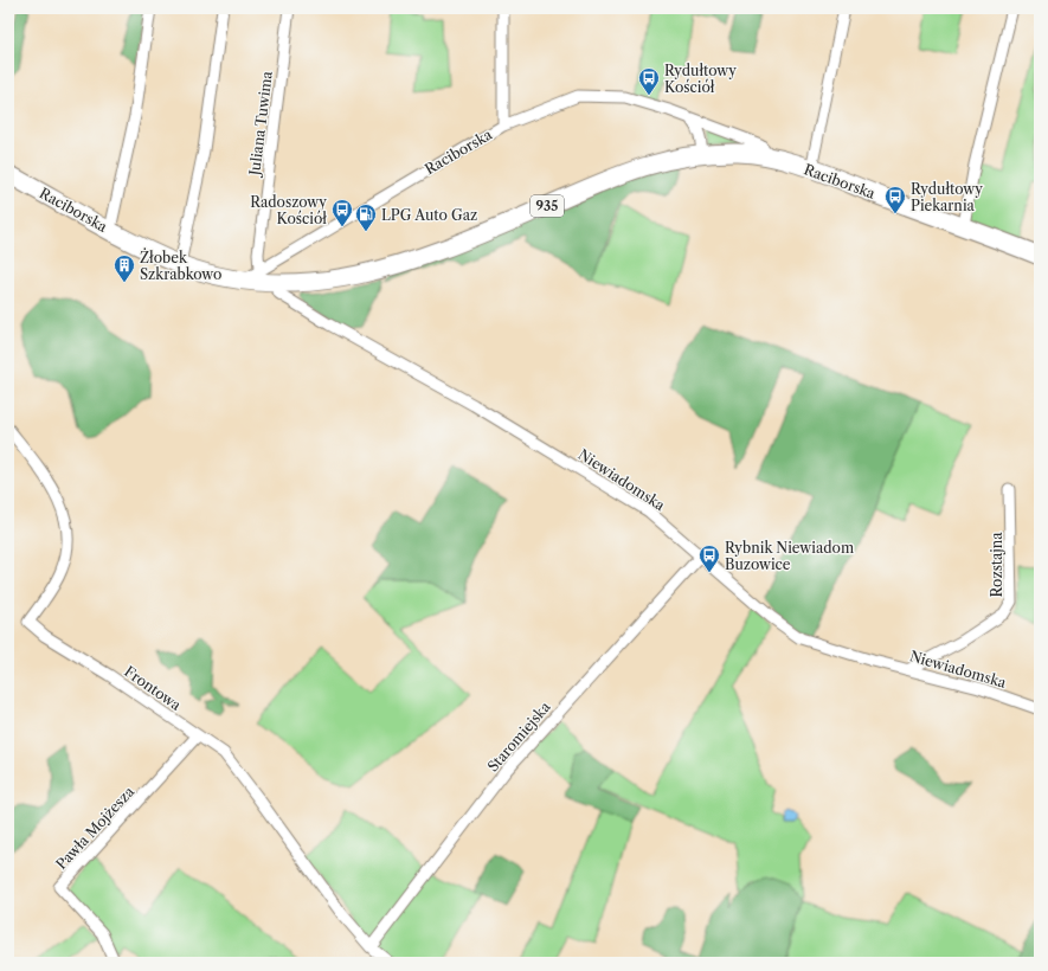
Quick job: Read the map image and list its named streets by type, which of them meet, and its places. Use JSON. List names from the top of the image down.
{
  "streets": {
    "main road": ["Raciborska", "935"],
    "street": [
      "Juliana Tuwima",
      "Niewiadomska",
      "Rozstajna",
      "Frontowa",
      "Staromiejska",
      "Pawła Mojżesza"
    ]
  },
  "crossings": [
    ["Juliana Tuwima", "Raciborska"],
    ["Raciborska", "Niewiadomska"],
    ["Niewiadomska", "Rozstajna"],
    ["Niewiadomska", "Staromiejska"],
    ["Frontowa", "Staromiejska"],
    ["Frontowa", "Pawła Mojżesza"]
  ],
  "places": {
    "bus stop": [
      "Rydułtowy Kościół",
      "Rydułtowy Piekarnia",
      "Radoszowy Kościół",
      "Rybnik Niewiadom Buzowice"
    ],
    "fuel station": ["LPG Auto Gaz"],
    "building": ["Żłobek Szkrabkowo"]
  }
}
